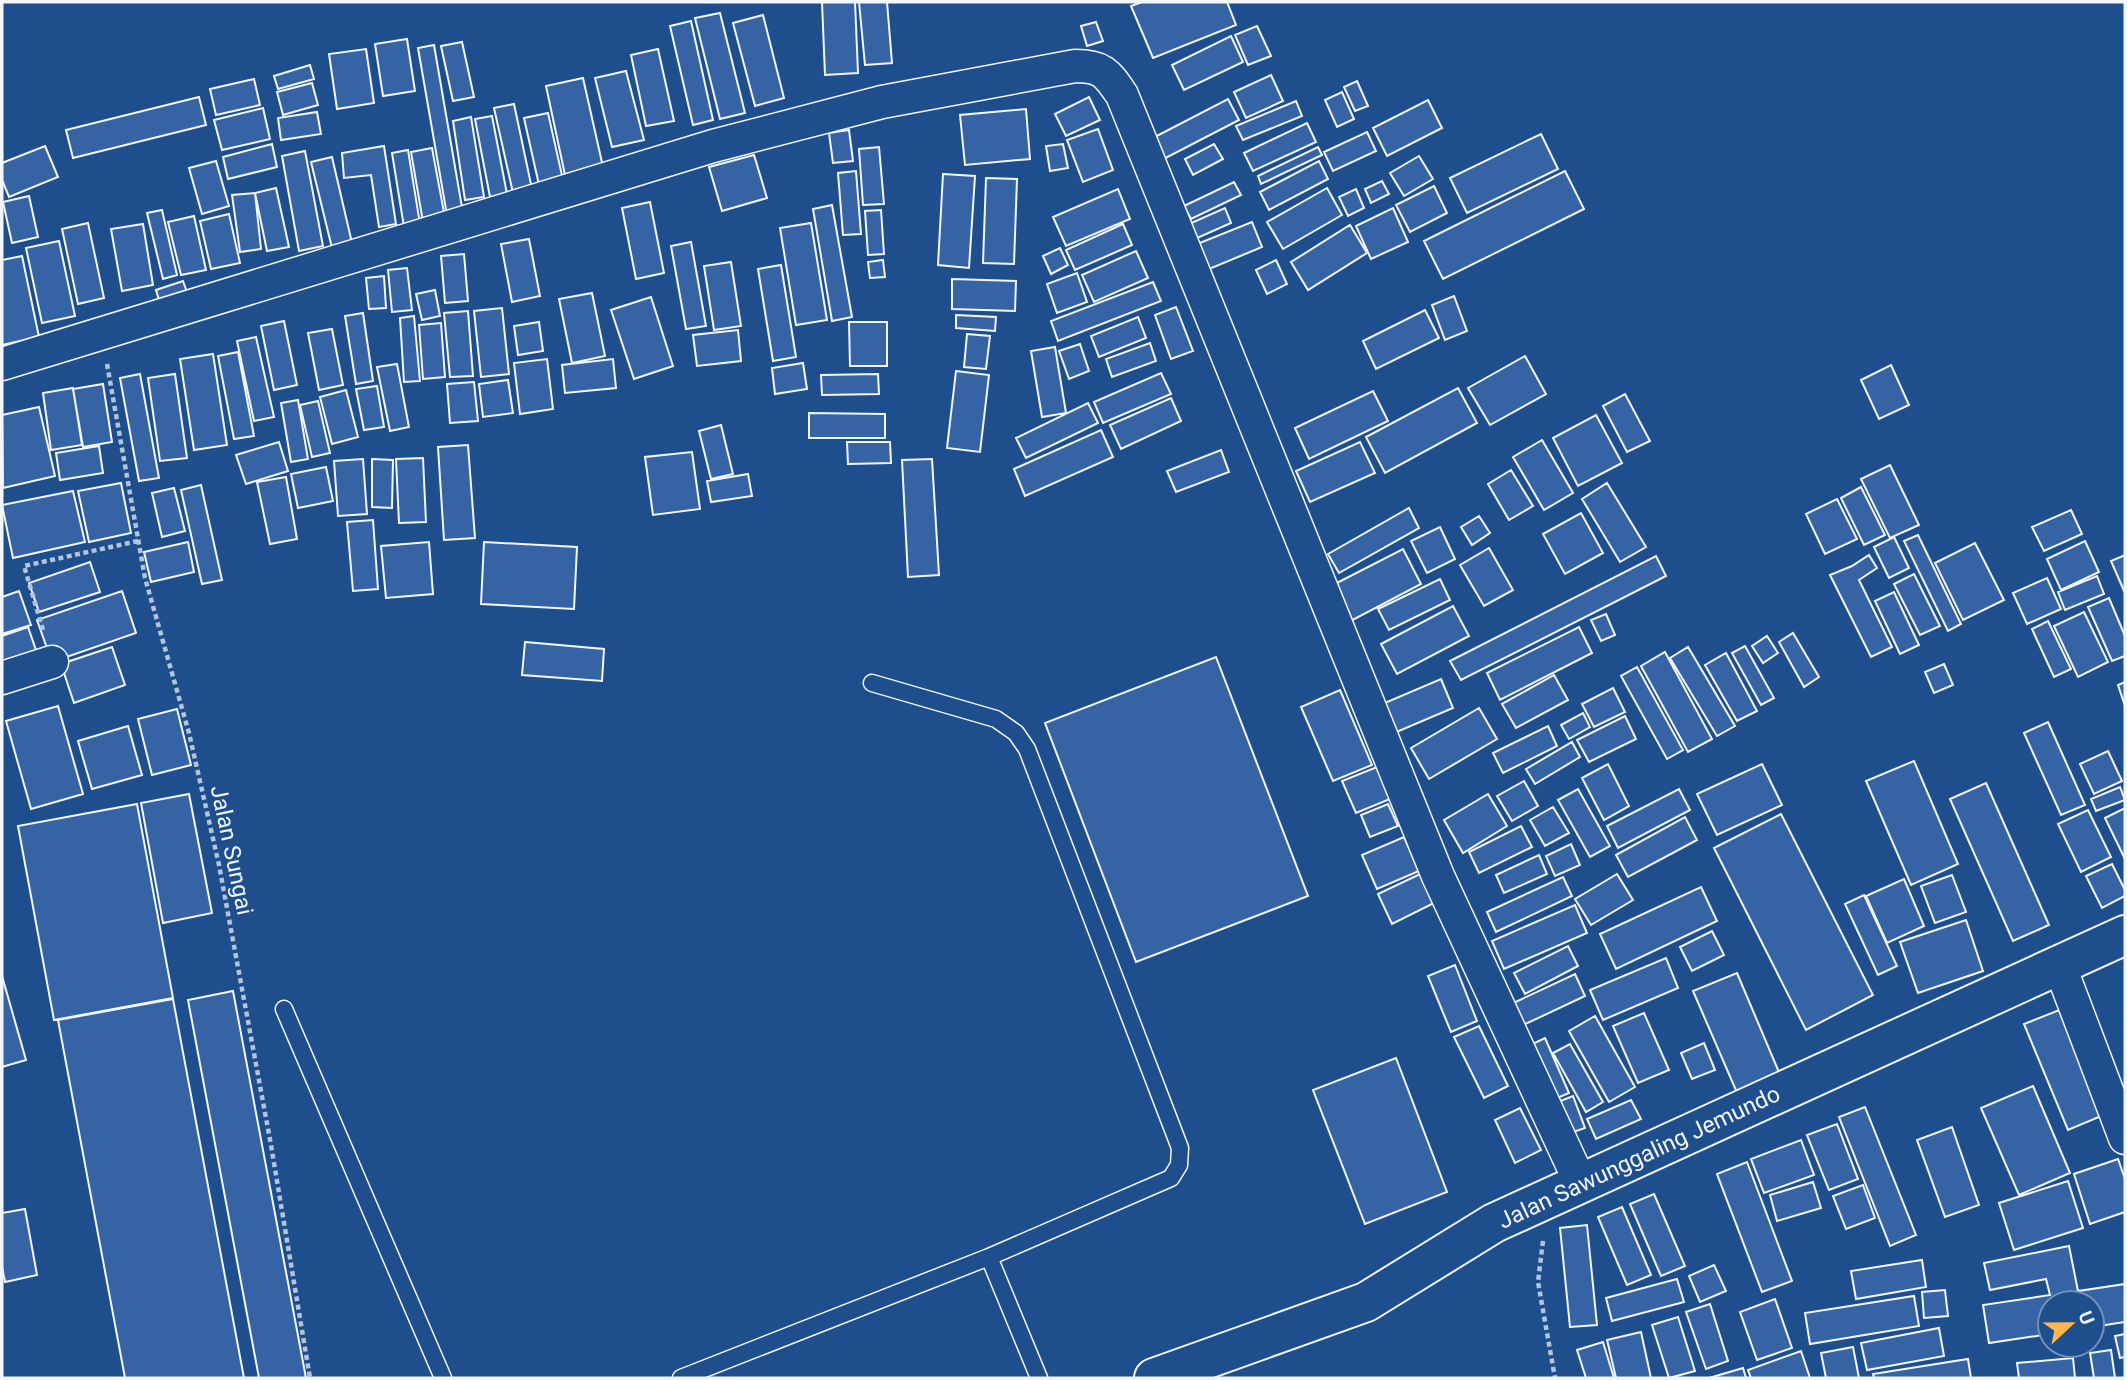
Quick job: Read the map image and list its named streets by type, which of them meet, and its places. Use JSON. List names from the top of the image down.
{
  "streets": {
    "main road": ["Jalan Sawunggaling Jemundo"],
    "path": ["Jalan Sungai"]
  },
  "north": "right"
}
